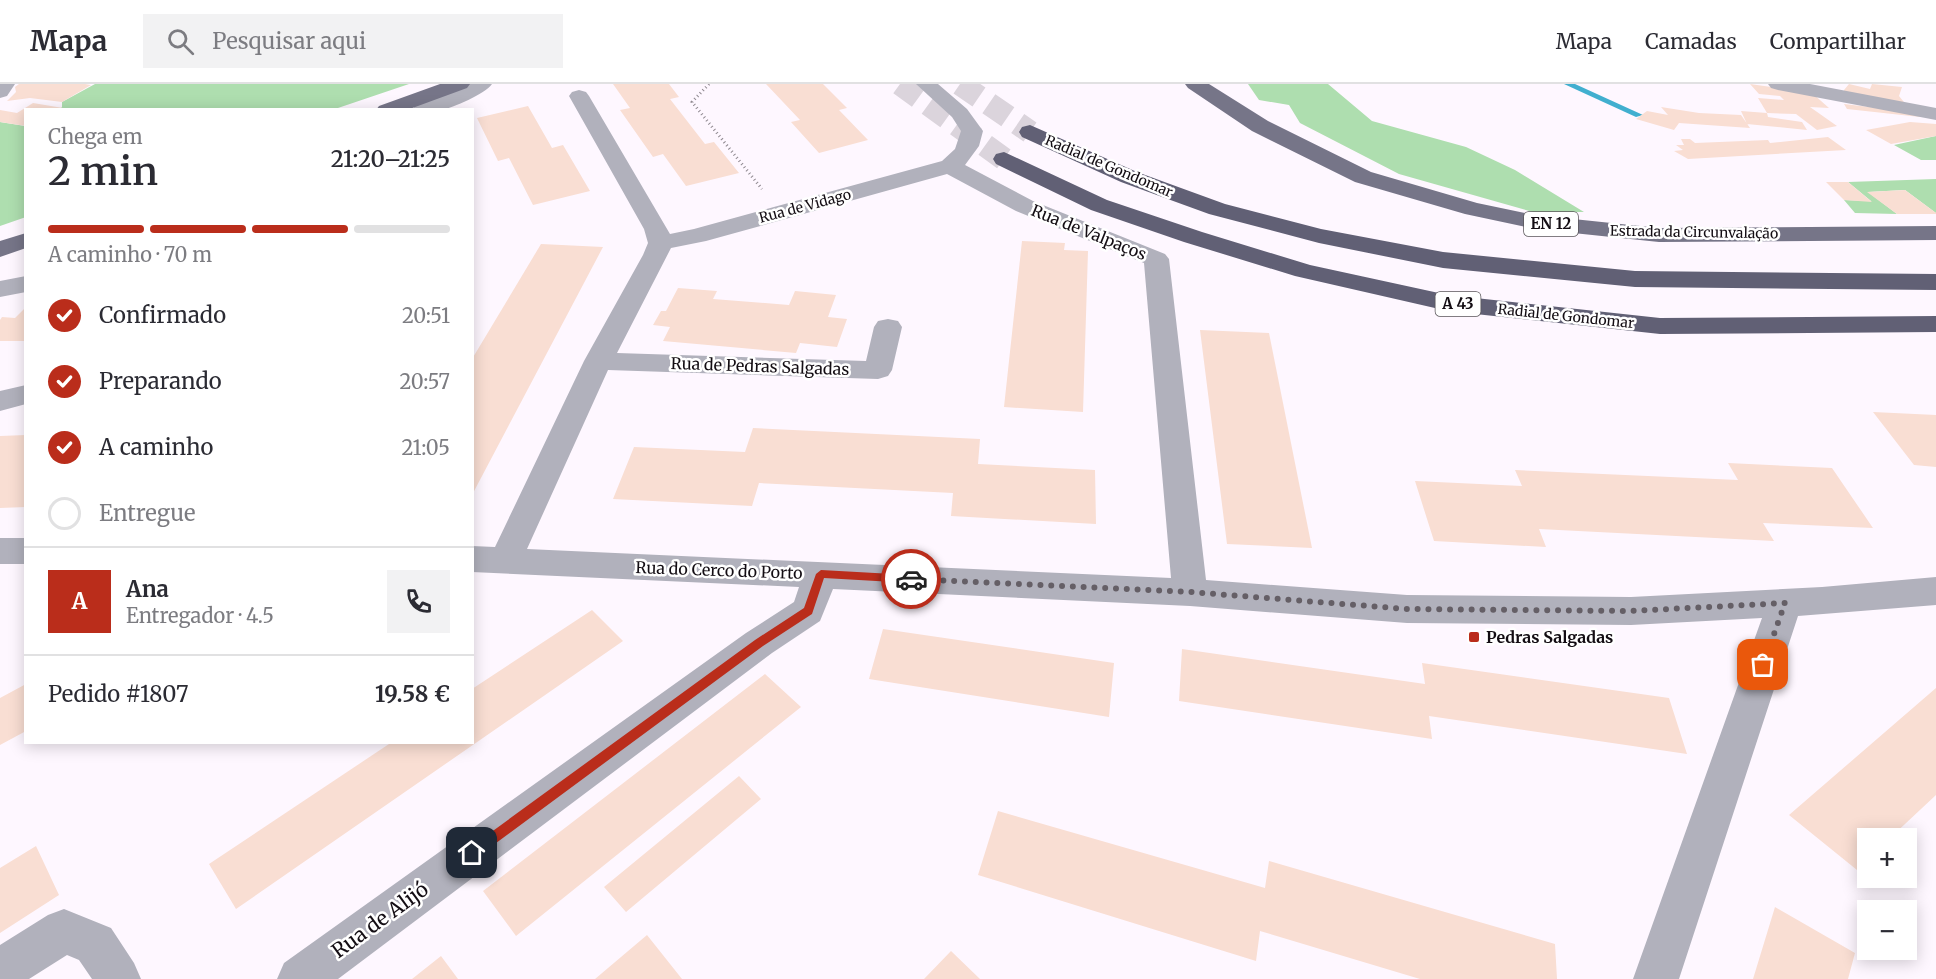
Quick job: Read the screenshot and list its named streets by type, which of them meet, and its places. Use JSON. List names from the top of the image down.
{
  "streets": {
    "highway": ["Radial de Gondomar", "A 43"],
    "main road": ["EN 12", "Estrada da Circunvalação"],
    "street": [
      "Rua de Vidago",
      "Rua de Valpaços",
      "Rua de Pedras Salgadas",
      "Rua do Cerco do Porto",
      "Rua de Alijó"
    ]
  },
  "crossings": [
    ["Rua de Vidago", "Rua de Valpaços"],
    ["Rua de Valpaços", "Rua do Cerco do Porto"],
    ["Rua do Cerco do Porto", "Rua de Alijó"]
  ],
  "places": {
    "transit": ["Pedras Salgadas"]
  },
  "page": {
    "header": "Mapa",
    "search": "Pesquisar aqui",
    "nav": ["Mapa", "Camadas", "Compartilhar"],
    "heading": ["2 min", "Chega em", "21:20–21:25"],
    "panel": [
      "Ana",
      "Entregador · 4.5",
      "Pedido #1807",
      "19.58 €"
    ],
    "bar": "A caminho · 70 m",
    "list": [
      ["Confirmado", "20:51"],
      ["Preparando", "20:57"],
      ["A caminho", "21:05"],
      "Entregue"
    ],
    "round": "A",
    "map_buttons": ["+", "−"]
  }
}
